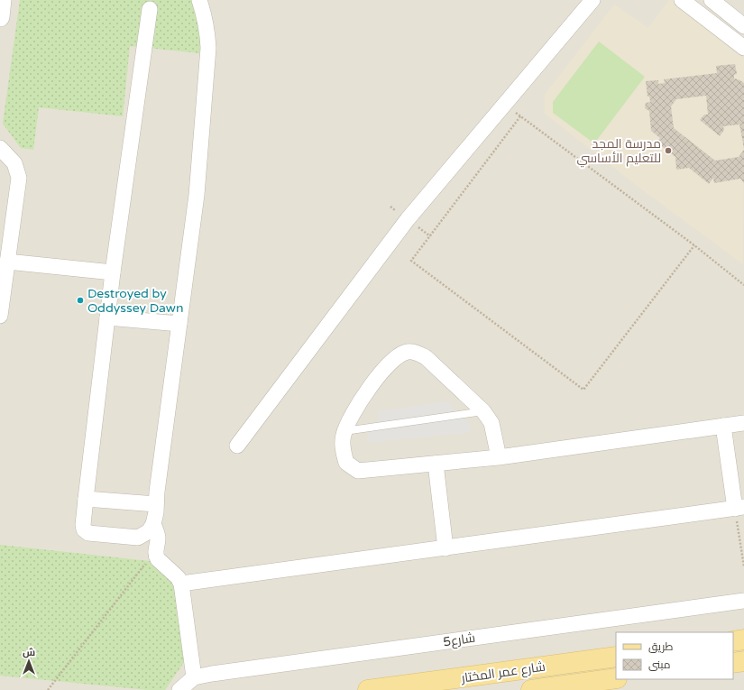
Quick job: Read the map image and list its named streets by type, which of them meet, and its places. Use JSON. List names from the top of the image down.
{
  "streets": {
    "main road": ["شارع عمر المختار"],
    "street": ["شارع5"]
  },
  "places": ["مدرسة المجد للتعليم الأساسي", "Destroyed by Oddyssey Dawn"],
  "legend": ["طريق", "مبنى"],
  "north": "top"
}
